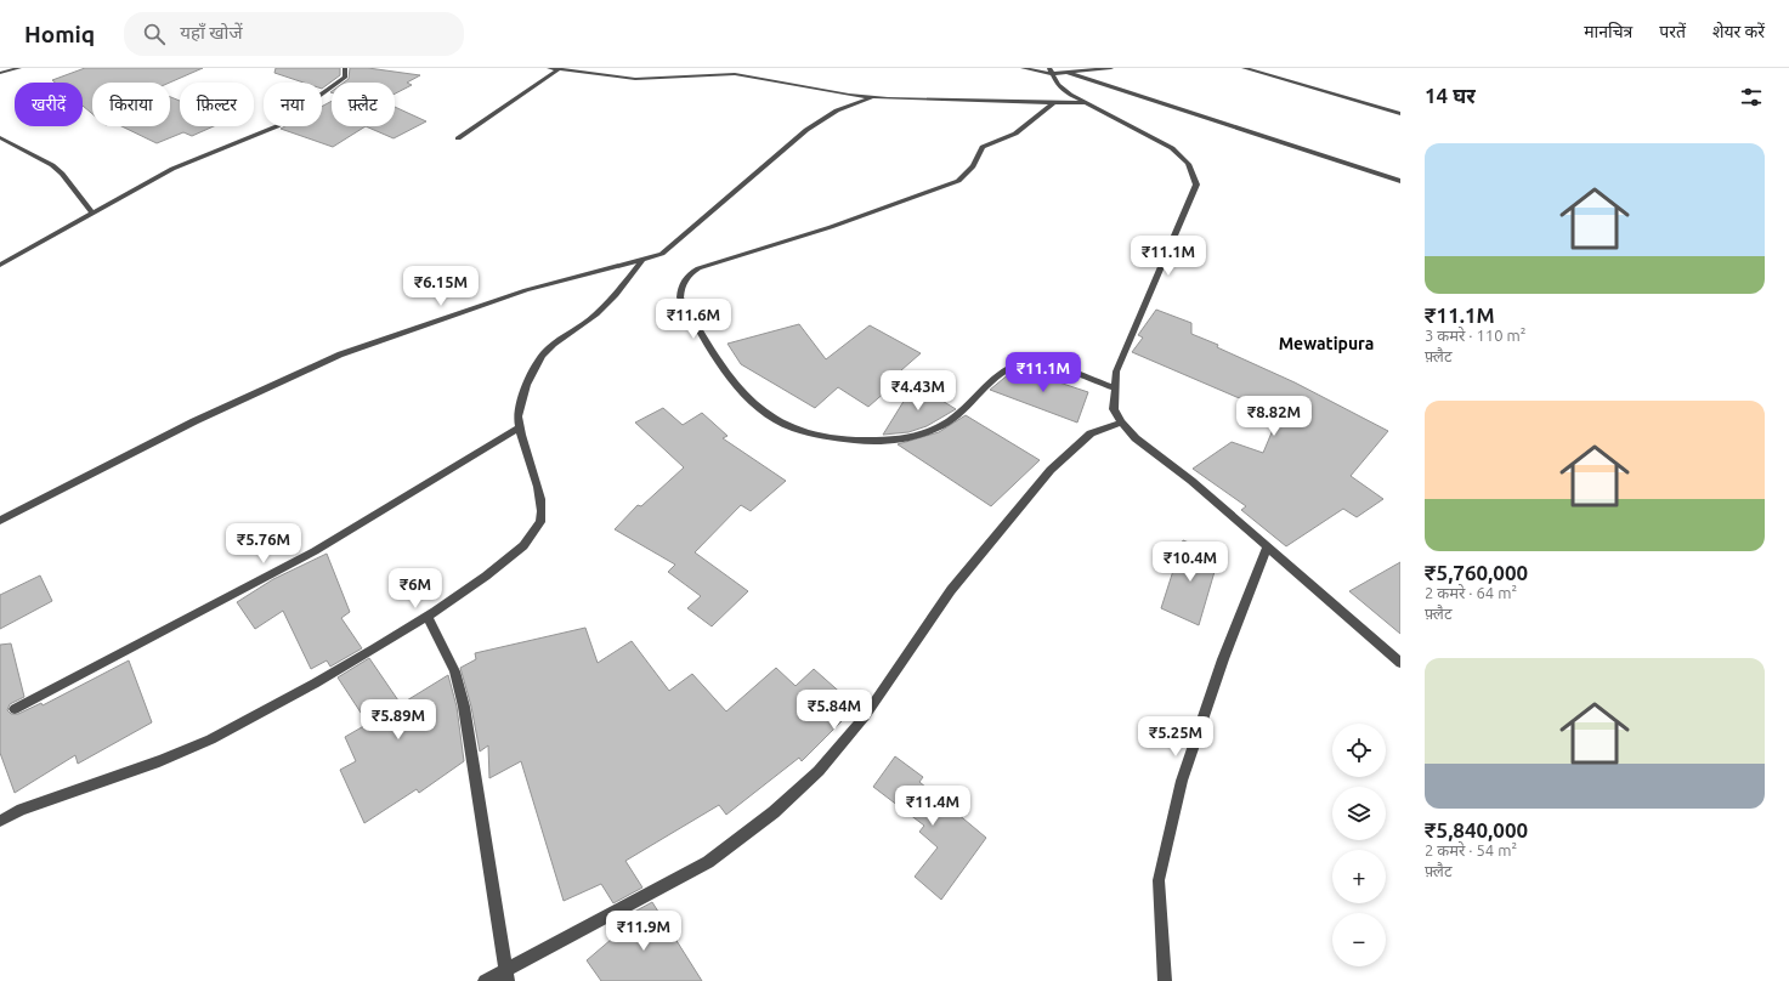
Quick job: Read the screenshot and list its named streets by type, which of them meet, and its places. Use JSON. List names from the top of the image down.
{
  "districts": ["Mewatipura"],
  "page": {
    "header": "Homiq",
    "search": "यहाँ खोजें",
    "nav": ["मानचित्र", "परतें", "शेयर करें"],
    "heading": "14 घर",
    "chip": [
      "खरीदें",
      "किराया",
      "फ़िल्टर",
      "नया",
      "फ़्लैट"
    ],
    "list": [
      {
        "name": "₹11.1M",
        "note": "3 कमरे · 110 m² · फ़्लैट"
      },
      {
        "name": "₹5,760,000",
        "note": "2 कमरे · 64 m² · फ़्लैट"
      },
      {
        "name": "₹5,840,000",
        "note": "2 कमरे · 54 m² · फ़्लैट"
      }
    ],
    "price": [
      "₹11.1M",
      "₹6.15M",
      "₹11.6M",
      "₹11.1M",
      "₹4.43M",
      "₹8.82M",
      "₹5.76M",
      "₹10.4M",
      "₹6M",
      "₹5.84M",
      "₹5.89M",
      "₹5.25M",
      "₹11.4M",
      "₹11.9M"
    ],
    "map_buttons": ["+", "−"]
  }
}
